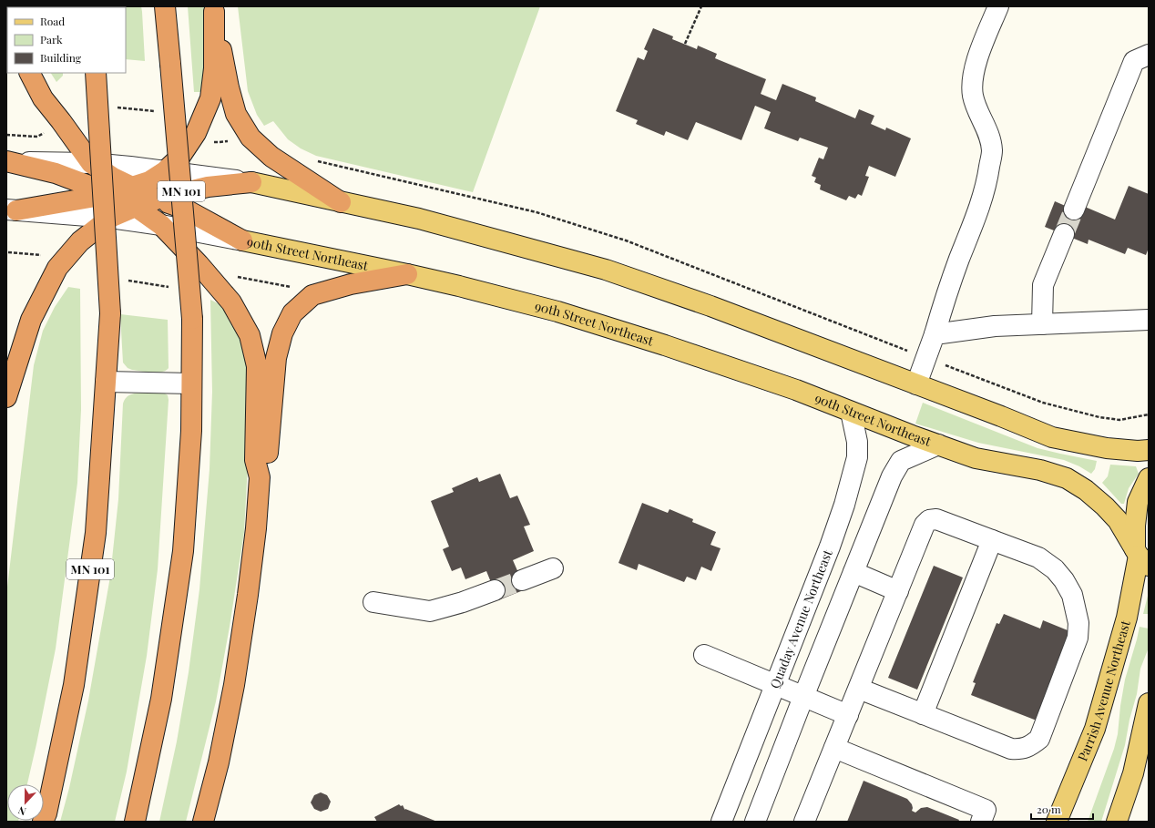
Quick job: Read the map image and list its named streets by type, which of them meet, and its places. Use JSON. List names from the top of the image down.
{
  "streets": {
    "highway": ["MN 101"],
    "main road": ["90th Street Northeast", "Parrish Avenue Northeast"],
    "street": ["Quaday Avenue Northeast"]
  },
  "crossings": [
    ["90th Street Northeast", "Quaday Avenue Northeast"],
    ["90th Street Northeast", "Parrish Avenue Northeast"]
  ],
  "legend": ["Road", "Park", "Building"],
  "scale_bar": "20 m",
  "north": "bottom"
}
